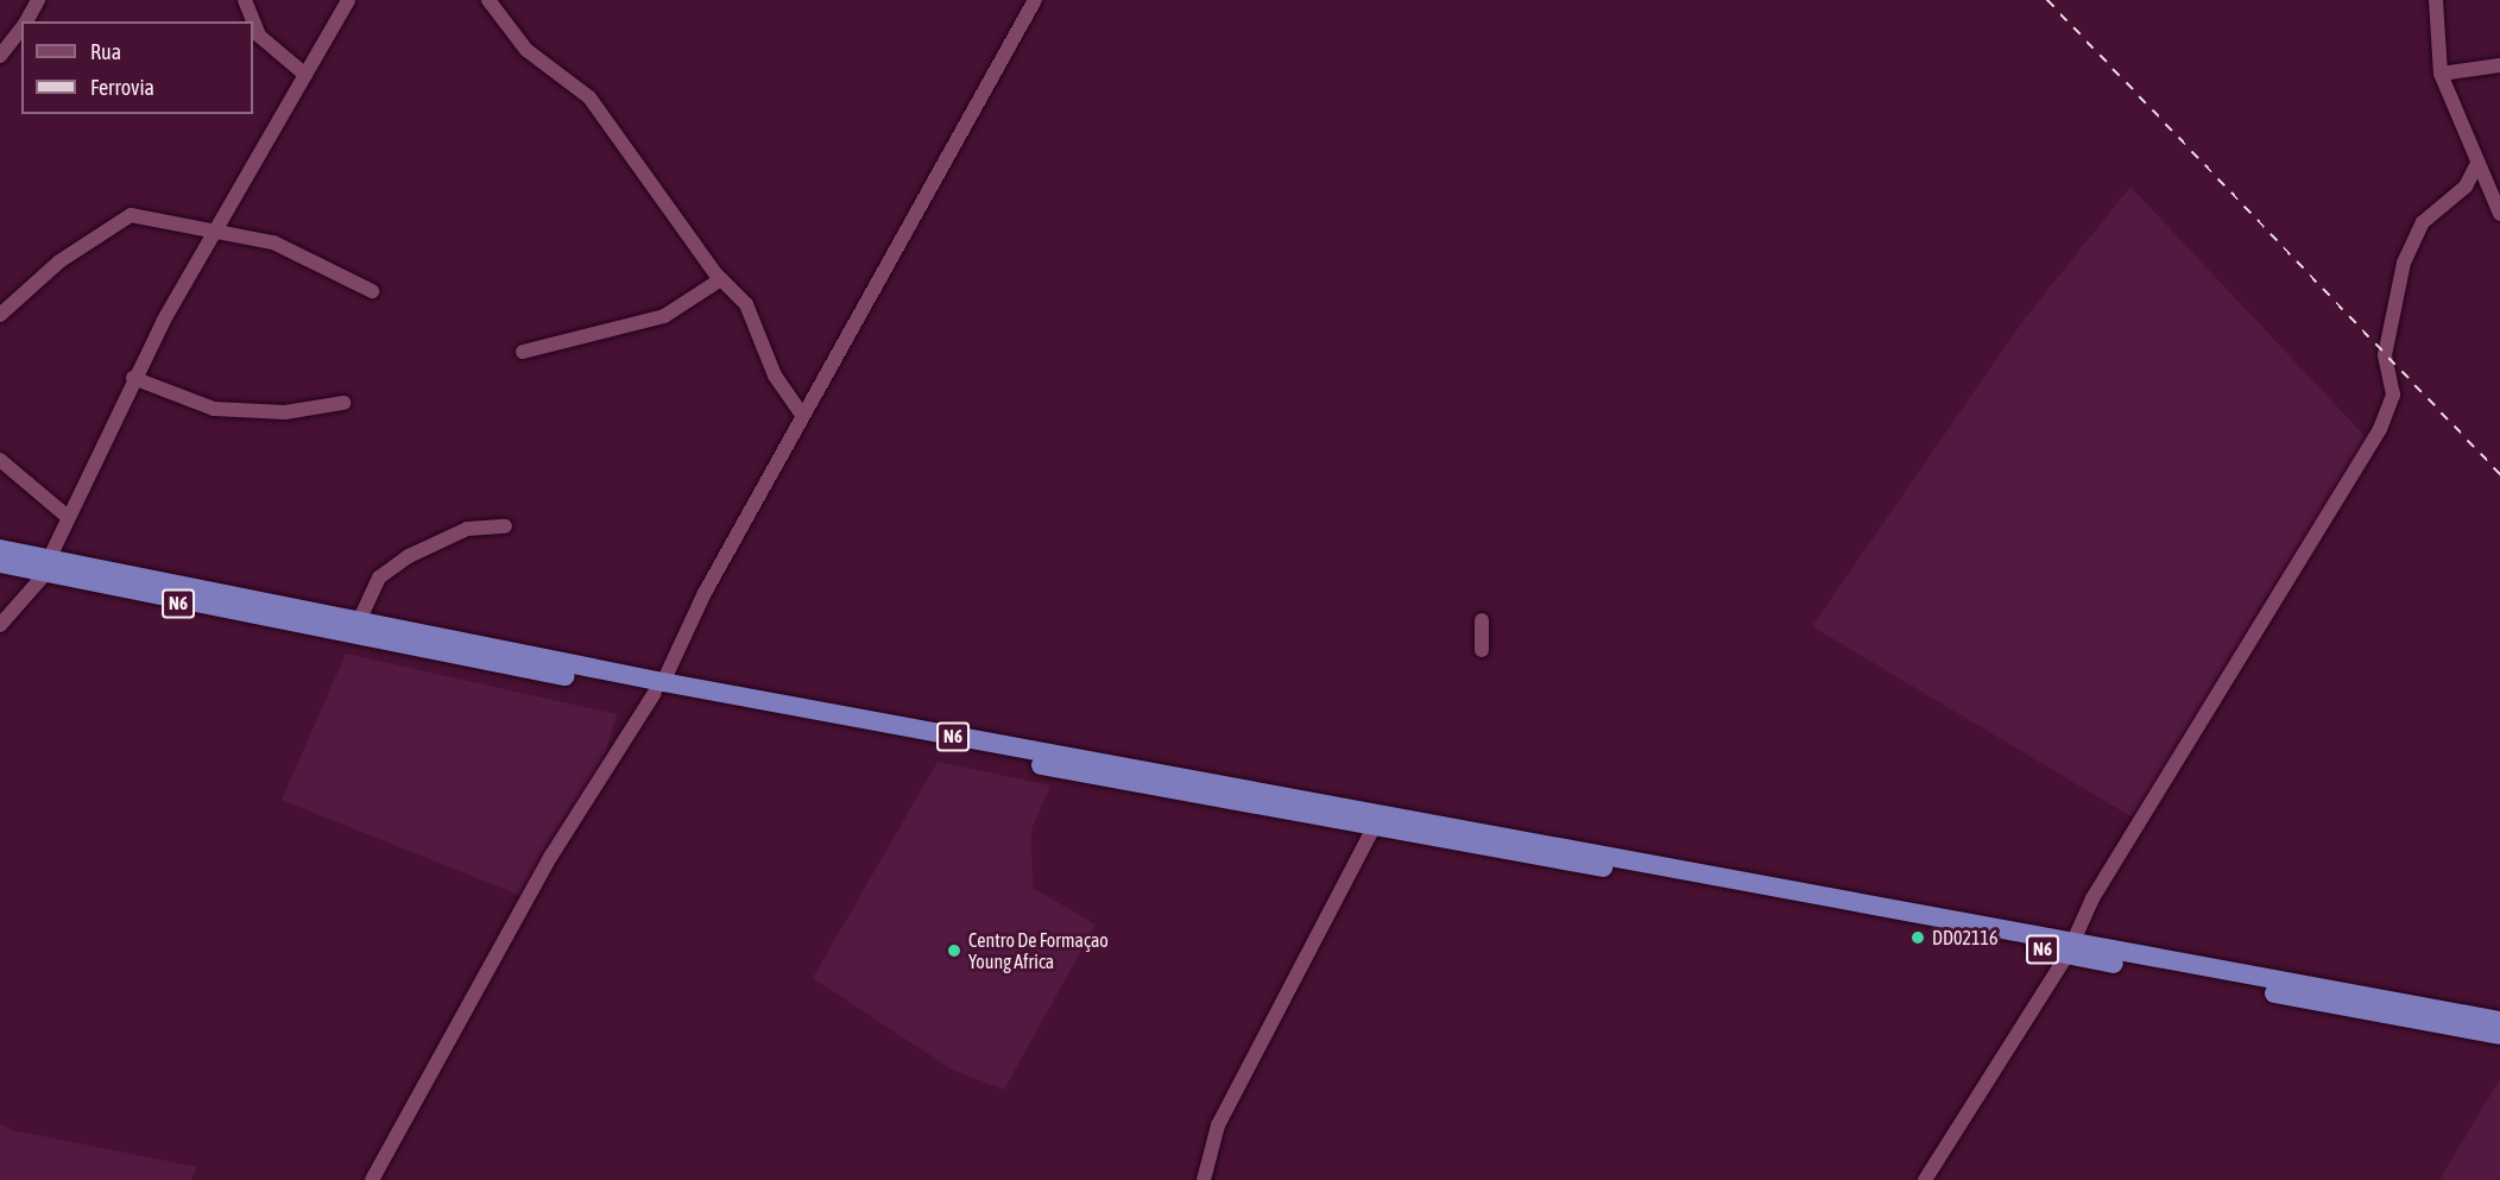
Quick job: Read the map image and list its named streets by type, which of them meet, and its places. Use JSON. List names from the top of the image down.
{
  "streets": {
    "highway": ["N6"]
  },
  "places": ["DD02116", "Centro De Formaçao Young Africa"],
  "legend": ["Rua", "Ferrovia"]
}
